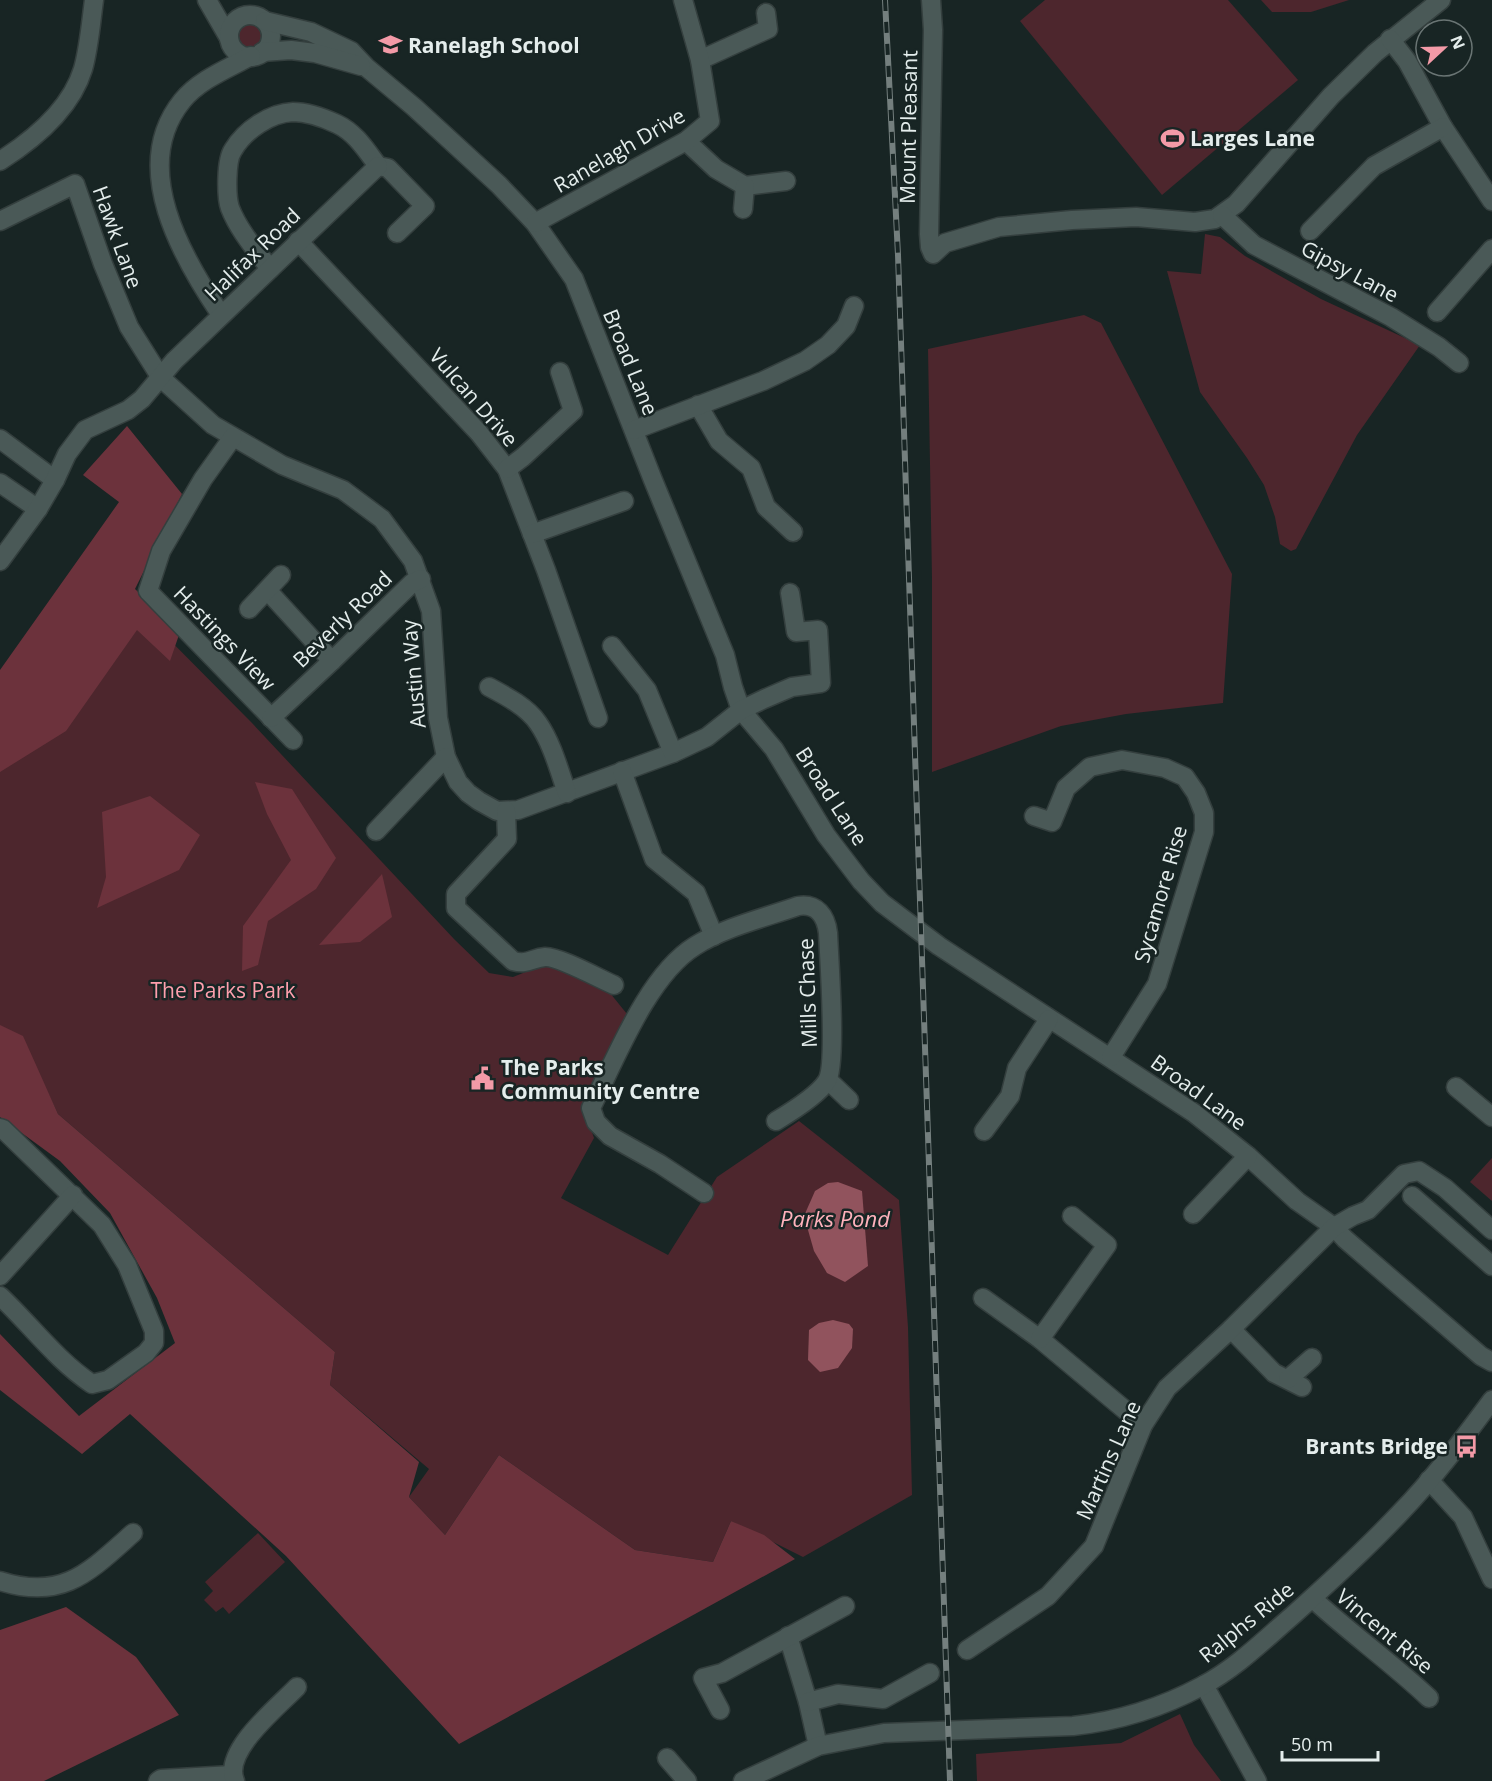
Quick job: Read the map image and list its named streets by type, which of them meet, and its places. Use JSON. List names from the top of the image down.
{
  "streets": {
    "street": [
      "Mount Pleasant",
      "Ranelagh Drive",
      "Hawk Lane",
      "Halifax Road",
      "Gipsy Lane",
      "Broad Lane",
      "Vulcan Drive",
      "Beverly Road",
      "Hastings View",
      "Austin Way",
      "Sycamore Rise",
      "Mills Chase",
      "Martins Lane",
      "Ralphs Ride",
      "Vincent Rise"
    ]
  },
  "crossings": [
    ["Mount Pleasant", "Gipsy Lane"],
    ["Ranelagh Drive", "Broad Lane"],
    ["Hawk Lane", "Halifax Road"],
    ["Hawk Lane", "Austin Way"],
    ["Halifax Road", "Vulcan Drive"],
    ["Halifax Road", "Austin Way"],
    ["Broad Lane", "Sycamore Rise"],
    ["Broad Lane", "Martins Lane"],
    ["Beverly Road", "Hastings View"],
    ["Beverly Road", "Austin Way"],
    ["Hastings View", "Austin Way"],
    ["Ralphs Ride", "Vincent Rise"]
  ],
  "water": ["Parks Pond"],
  "parks": ["The Parks Park"],
  "places": {
    "school or university": ["Ranelagh School"],
    "sports": ["Larges Lane"],
    "public building": ["The Parks Community Centre"],
    "bus stop": ["Brants Bridge"]
  },
  "scale_bar": "50 m",
  "north": "right"
}
